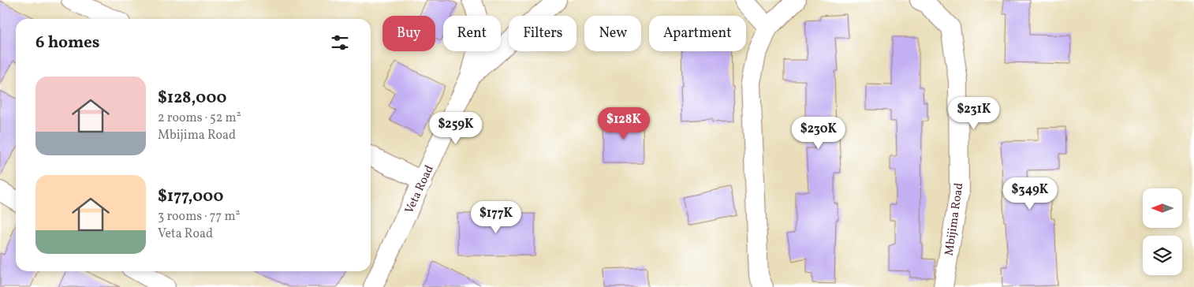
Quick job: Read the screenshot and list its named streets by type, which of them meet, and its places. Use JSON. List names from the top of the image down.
{
  "streets": {
    "street": ["Veta Road", "Mbijima Road"]
  },
  "north": "left",
  "page": {
    "chip": [
      "Buy",
      "Rent",
      "Filters",
      "New",
      "Apartment"
    ],
    "heading": "6 homes",
    "list": [
      {
        "name": "$128,000",
        "note": "2 rooms · 52 m² · Mbijima Road"
      },
      {
        "name": "$177,000",
        "note": "3 rooms · 77 m² · Veta Road"
      }
    ],
    "price": [
      "$231K",
      "$128K",
      "$259K",
      "$230K",
      "$349K",
      "$177K"
    ]
  }
}
